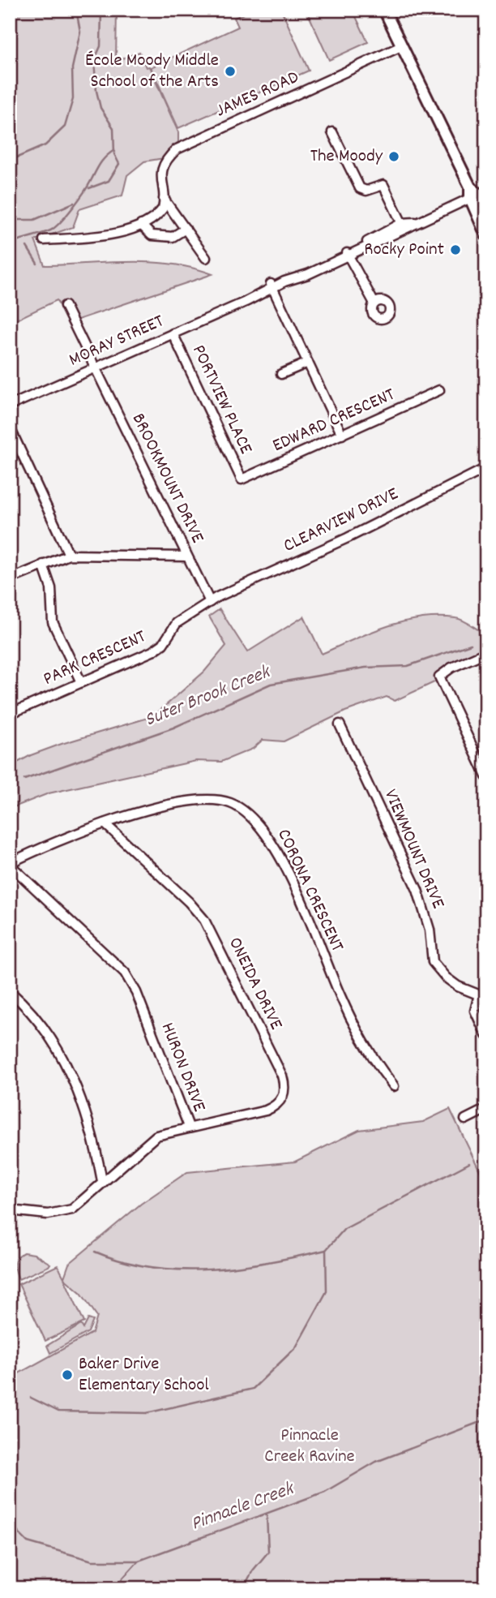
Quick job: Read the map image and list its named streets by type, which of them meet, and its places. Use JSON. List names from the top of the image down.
{
  "streets": {
    "street": [
      "JAMES ROAD",
      "MORAY STREET",
      "PORTVIEW PLACE",
      "EDWARD CRESCENT",
      "BROOKMOUNT DRIVE",
      "CLEARVIEW DRIVE",
      "PARK CRESCENT",
      "VIEWMOUNT DRIVE",
      "CORONA CRESCENT",
      "ONEIDA DRIVE",
      "HURON DRIVE"
    ]
  },
  "crossings": [
    ["MORAY STREET", "PORTVIEW PLACE"],
    ["MORAY STREET", "BROOKMOUNT DRIVE"],
    ["PORTVIEW PLACE", "EDWARD CRESCENT"],
    ["BROOKMOUNT DRIVE", "CLEARVIEW DRIVE"],
    ["BROOKMOUNT DRIVE", "PARK CRESCENT"],
    ["CLEARVIEW DRIVE", "PARK CRESCENT"],
    ["CORONA CRESCENT", "ONEIDA DRIVE"],
    ["CORONA CRESCENT", "HURON DRIVE"],
    ["ONEIDA DRIVE", "HURON DRIVE"]
  ],
  "water": ["Suter Brook Creek", "Pinnacle Creek"],
  "parks": ["Pinnacle Creek Ravine"],
  "places": [
    "École Moody Middle School of the Arts",
    "The Moody",
    "Rocky Point",
    "Baker Drive Elementary School"
  ]
}
